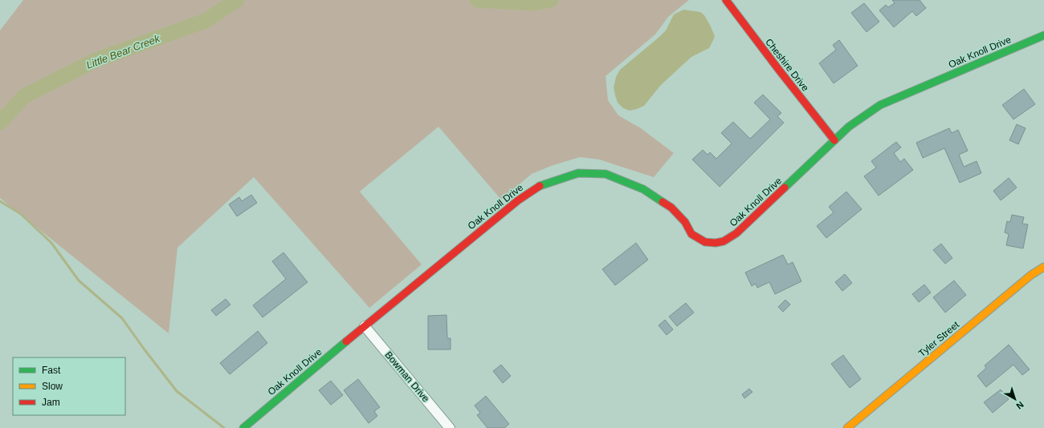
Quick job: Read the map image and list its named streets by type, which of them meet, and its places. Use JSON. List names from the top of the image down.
{
  "streets": {
    "street": [
      "Oak Knoll Drive",
      "Cheshire Drive",
      "Tyler Street",
      "Bowman Drive"
    ]
  },
  "crossings": [
    ["Oak Knoll Drive", "Cheshire Drive"],
    ["Oak Knoll Drive", "Bowman Drive"]
  ],
  "water": ["Little Bear Creek"],
  "legend": ["Fast", "Slow", "Jam"],
  "north": "bottom right"
}
